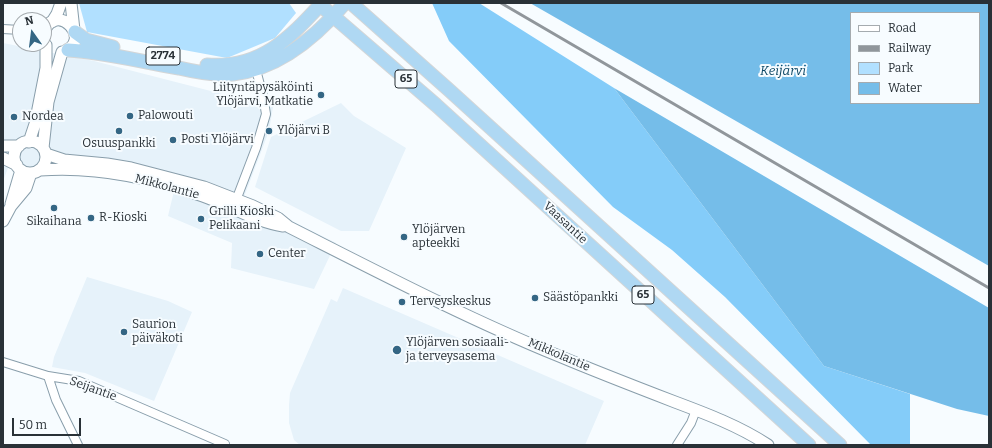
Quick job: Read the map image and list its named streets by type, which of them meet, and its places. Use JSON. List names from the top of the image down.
{
  "streets": {
    "highway": ["2774", "65", "Vaasantie"],
    "main road": ["Mikkolantie"],
    "street": ["Seijantie"]
  },
  "crossings": [
    ["2774", "Vaasantie"]
  ],
  "water": ["Keijärvi"],
  "places": [
    "Liityntäpysäköinti Ylöjärvi, Matkatie",
    "Palowouti",
    "Nordea",
    "Osuuspankki",
    "Ylöjärvi B",
    "Posti Ylöjärvi",
    "Sikaihana",
    "R-Kioski",
    "Grilli Kioski Pelikaani",
    "Ylöjärven apteekki",
    "Center",
    "Säästöpankki",
    "Terveyskeskus",
    "Saurion päiväkoti",
    "Ylöjärven sosiaali- ja terveysasema"
  ],
  "legend": [
    "Road",
    "Railway",
    "Park",
    "Water"
  ],
  "scale_bar": "50 m",
  "north": "top"
}
